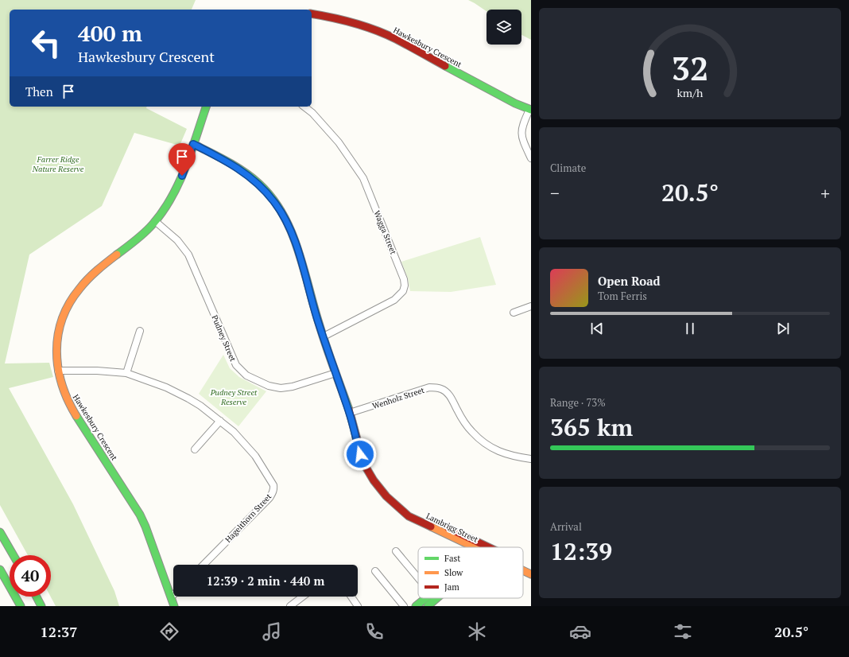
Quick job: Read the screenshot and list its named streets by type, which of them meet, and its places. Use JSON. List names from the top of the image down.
{
  "streets": {
    "street": [
      "Hawkesbury Crescent",
      "Wagga Street",
      "Pudney Street",
      "Wenholz Street",
      "Hagelthorn Street",
      "Lambrigg Street"
    ]
  },
  "crossings": [
    ["Hawkesbury Crescent", "Pudney Street"],
    ["Hawkesbury Crescent", "Hagelthorn Street"],
    ["Hawkesbury Crescent", "Lambrigg Street"],
    ["Wagga Street", "Lambrigg Street"],
    ["Pudney Street", "Lambrigg Street"],
    ["Wenholz Street", "Lambrigg Street"]
  ],
  "parks": ["Farrer Ridge Nature Reserve", "Pudney Street Reserve"],
  "legend": ["Fast", "Slow", "Jam"],
  "page": {
    "turn": ["400 m", "Hawkesbury Crescent"],
    "then": "Then",
    "tile": [
      "Climate",
      ["Range · 73%", "365 km"],
      ["Arrival", "12:39"]
    ],
    "heat": ["−", "20.5°", "+"],
    "song": ["Open Road", "Tom Ferris"],
    "limit": "40",
    "trip": "12:39 · 2 min · 440 m",
    "tabs": ["12:37", "20.5°"],
    "gauge": ["32", "km/h"]
  }
}
